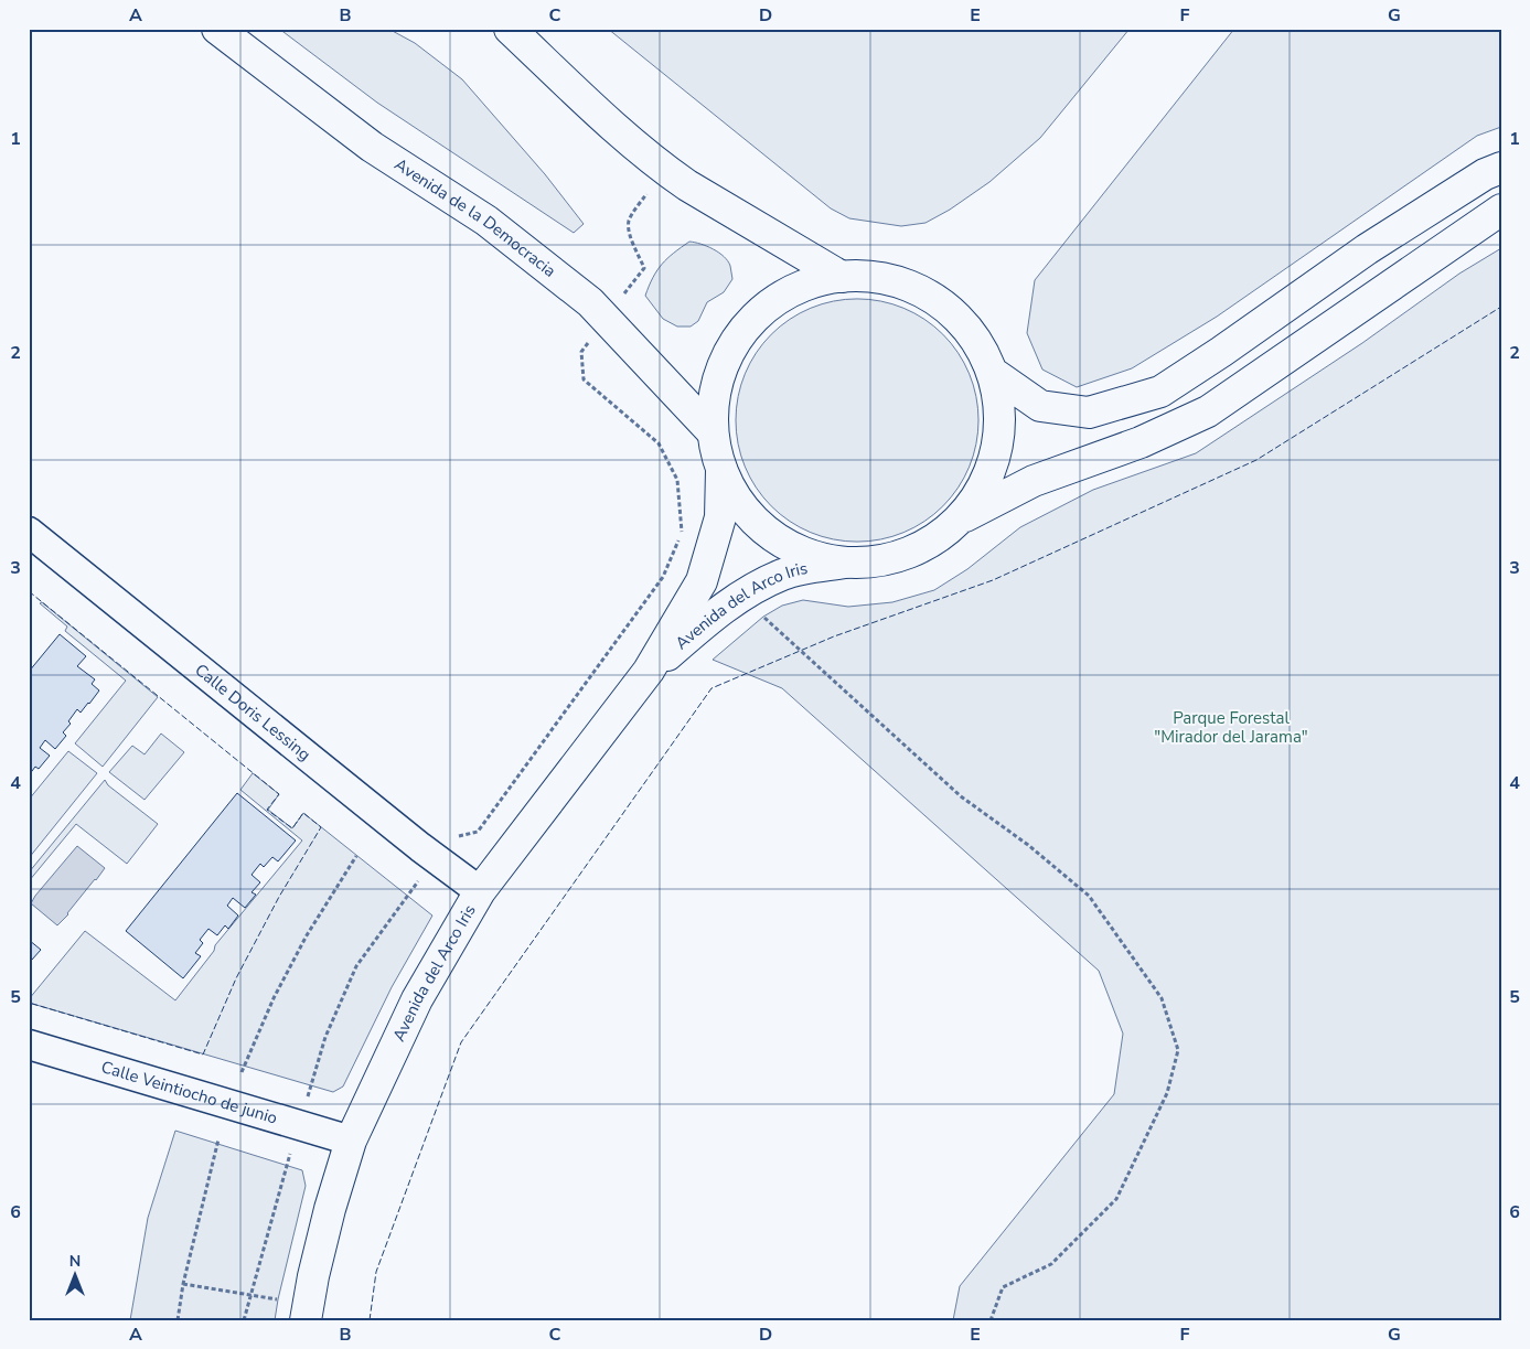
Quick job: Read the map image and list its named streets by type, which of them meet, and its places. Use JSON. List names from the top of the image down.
{
  "streets": {
    "street": [
      "Avenida de la Democracia",
      "Avenida del Arco Iris",
      "Calle Doris Lessing",
      "Calle Veintiocho de junio"
    ]
  },
  "crossings": [
    ["Avenida del Arco Iris", "Calle Doris Lessing"],
    ["Avenida del Arco Iris", "Calle Veintiocho de junio"]
  ],
  "parks": ["Parque Forestal \"Mirador del Jarama\""],
  "north": "top",
  "grid": {
    "columns": [
      "A",
      "B",
      "C",
      "D",
      "E",
      "F",
      "G"
    ],
    "rows": [
      "1",
      "2",
      "3",
      "4",
      "5",
      "6"
    ]
  }
}
